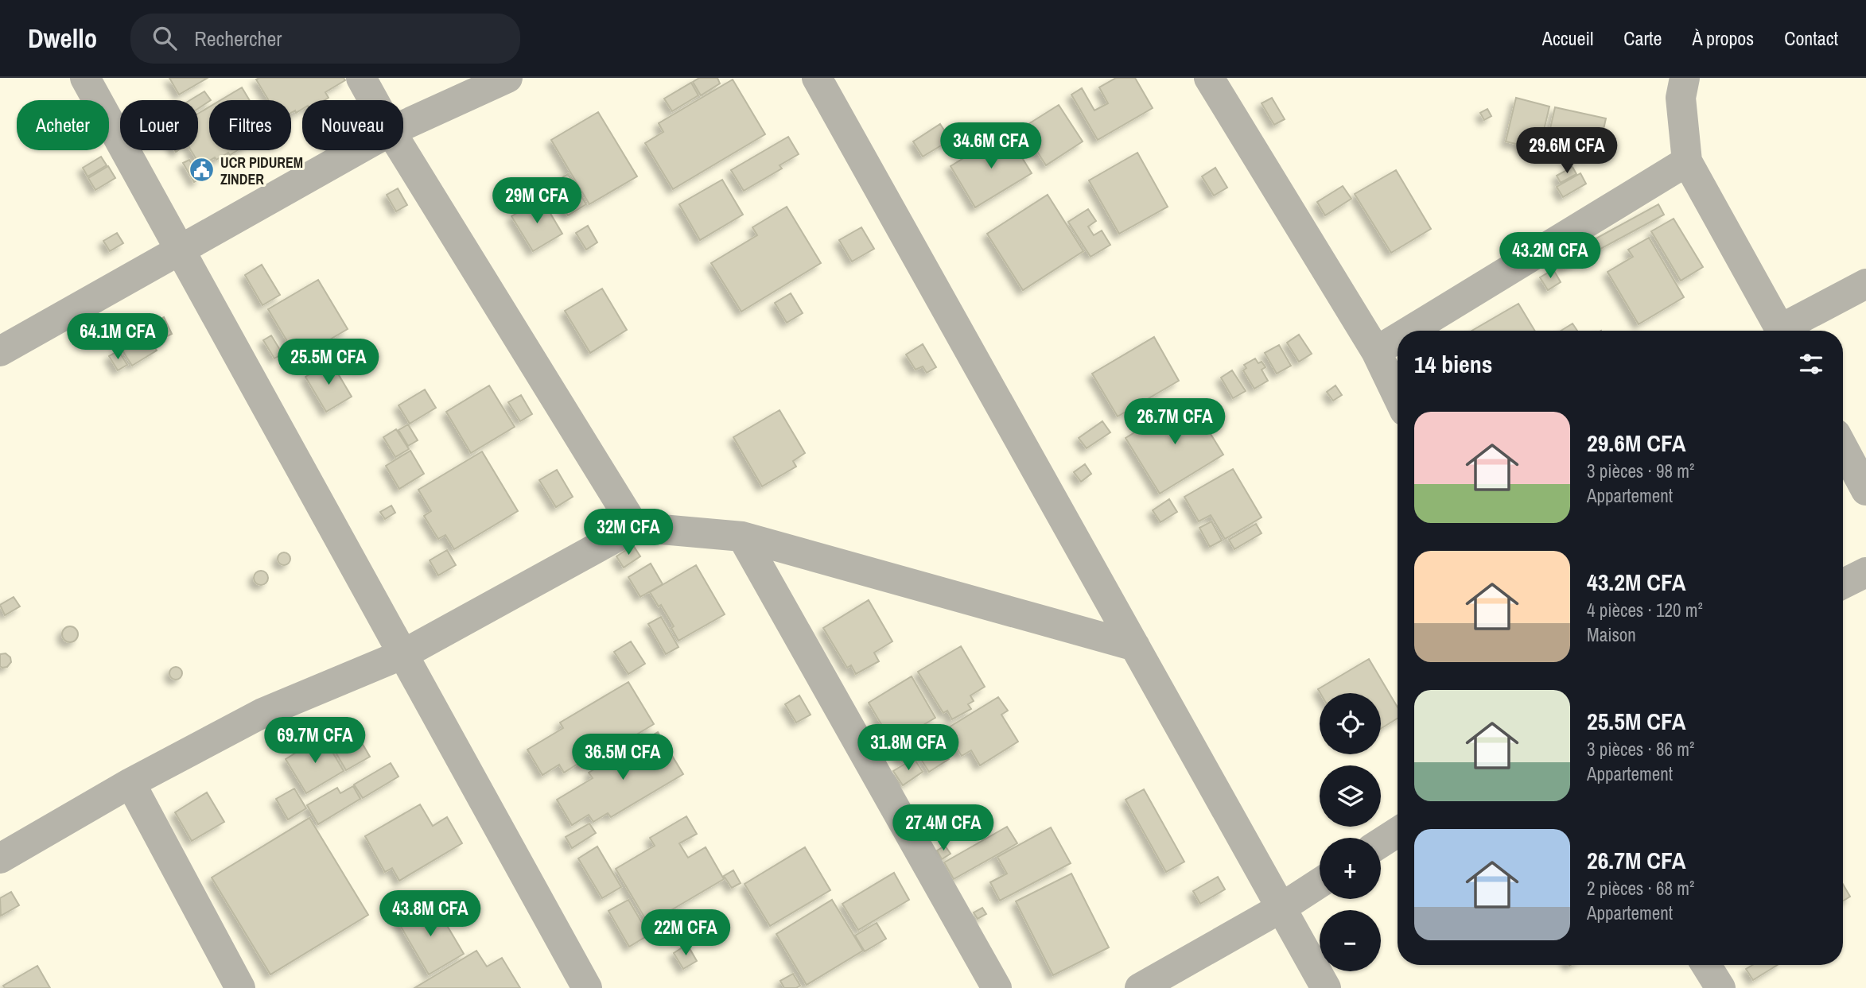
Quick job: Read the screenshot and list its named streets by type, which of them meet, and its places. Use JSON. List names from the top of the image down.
{
  "places": {
    "public building": ["UCR PIDUREM ZINDER"]
  },
  "page": {
    "header": "Dwello",
    "search": "Rechercher",
    "nav": [
      "Accueil",
      "Carte",
      "À propos",
      "Contact"
    ],
    "chip": [
      "Acheter",
      "Louer",
      "Filtres",
      "Nouveau"
    ],
    "price": [
      "34.6M CFA",
      "29.6M CFA",
      "29M CFA",
      "43.2M CFA",
      "64.1M CFA",
      "25.5M CFA",
      "26.7M CFA",
      "32M CFA",
      "69.7M CFA",
      "31.8M CFA",
      "36.5M CFA",
      "27.4M CFA",
      "43.8M CFA",
      "22M CFA"
    ],
    "heading": "14 biens",
    "list": [
      {
        "name": "29.6M CFA",
        "note": "3 pièces · 98 m² · Appartement"
      },
      {
        "name": "43.2M CFA",
        "note": "4 pièces · 120 m² · Maison"
      },
      {
        "name": "25.5M CFA",
        "note": "3 pièces · 86 m² · Appartement"
      },
      {
        "name": "26.7M CFA",
        "note": "2 pièces · 68 m² · Appartement"
      }
    ],
    "map_buttons": ["+", "−"]
  }
}
